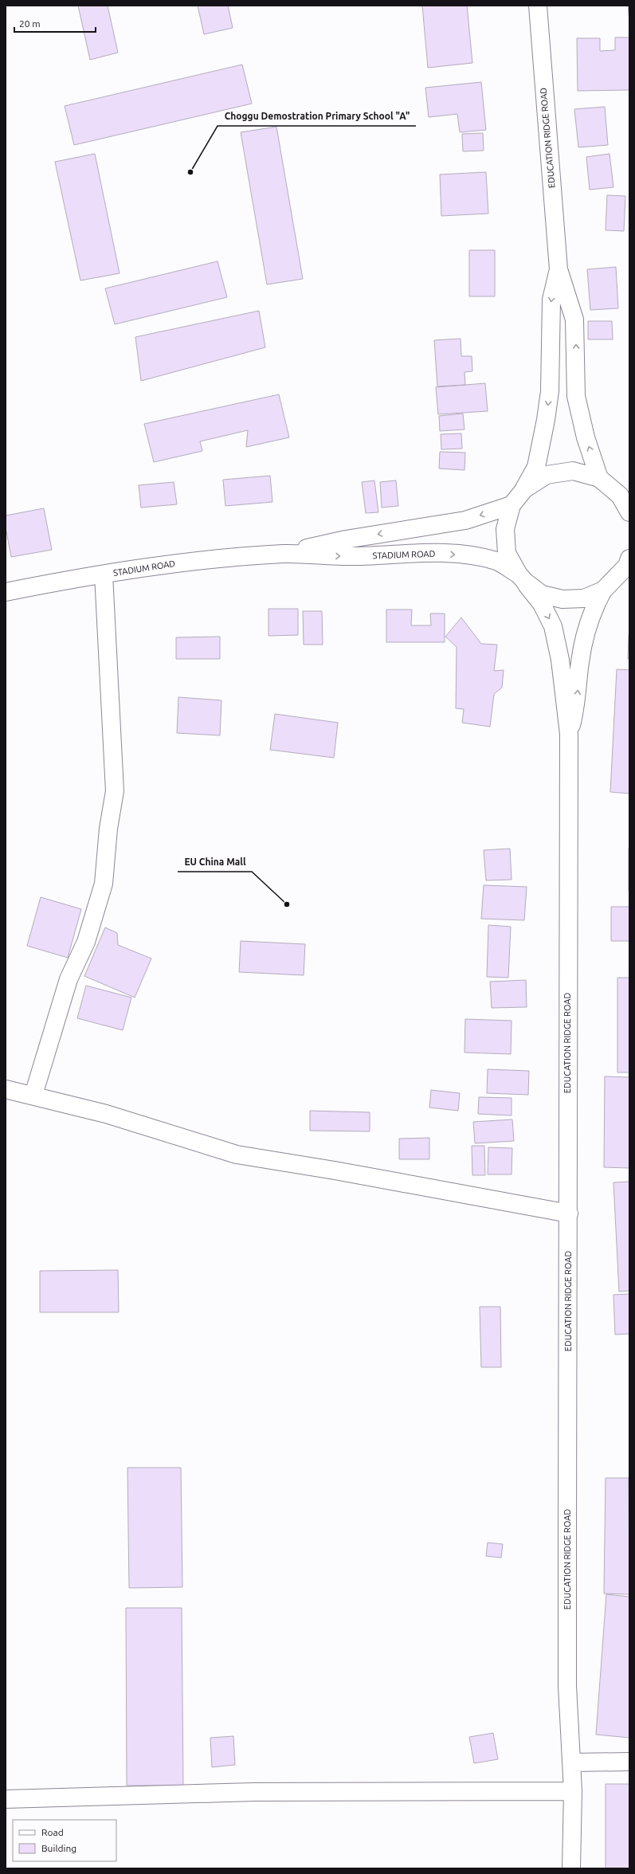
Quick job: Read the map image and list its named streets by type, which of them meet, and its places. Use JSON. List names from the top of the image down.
{
  "streets": {
    "street": ["EDUCATION RIDGE ROAD", "STADIUM ROAD"]
  },
  "crossings": [
    ["EDUCATION RIDGE ROAD", "STADIUM ROAD"]
  ],
  "places": ["Choggu Demostration Primary School \"A\"", "EU China Mall"],
  "legend": ["Road", "Building"],
  "scale_bar": "20 m"
}
